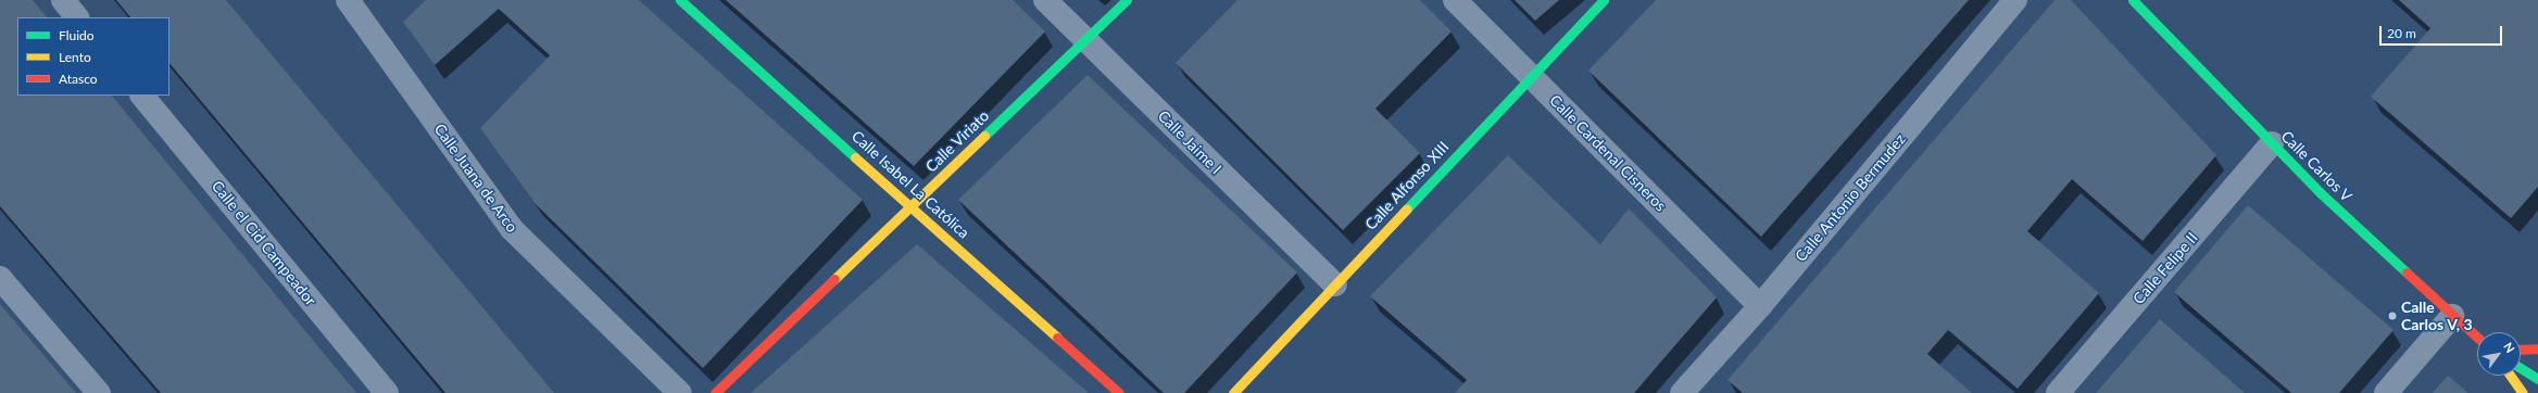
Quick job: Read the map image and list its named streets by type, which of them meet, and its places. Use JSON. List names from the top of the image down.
{
  "streets": {
    "street": [
      "Calle Viriato",
      "Calle Jaime I",
      "Calle Cardenal Cisneros",
      "Calle Carlos V",
      "Calle Juana de Arco",
      "Calle Isabel La Católica",
      "Calle Alfonso XIII",
      "Calle Antonio Bermudez",
      "Calle el Cid Campeador",
      "Calle Felipe II"
    ]
  },
  "crossings": [
    ["Calle Viriato", "Calle Jaime I"],
    ["Calle Viriato", "Calle Isabel La Católica"],
    ["Calle Jaime I", "Calle Alfonso XIII"],
    ["Calle Cardenal Cisneros", "Calle Alfonso XIII"],
    ["Calle Cardenal Cisneros", "Calle Antonio Bermudez"],
    ["Calle Carlos V", "Calle Felipe II"]
  ],
  "places": ["Calle Carlos V, 3"],
  "legend": ["Fluido", "Lento", "Atasco"],
  "scale_bar": "20 m",
  "north": "top right"
}
